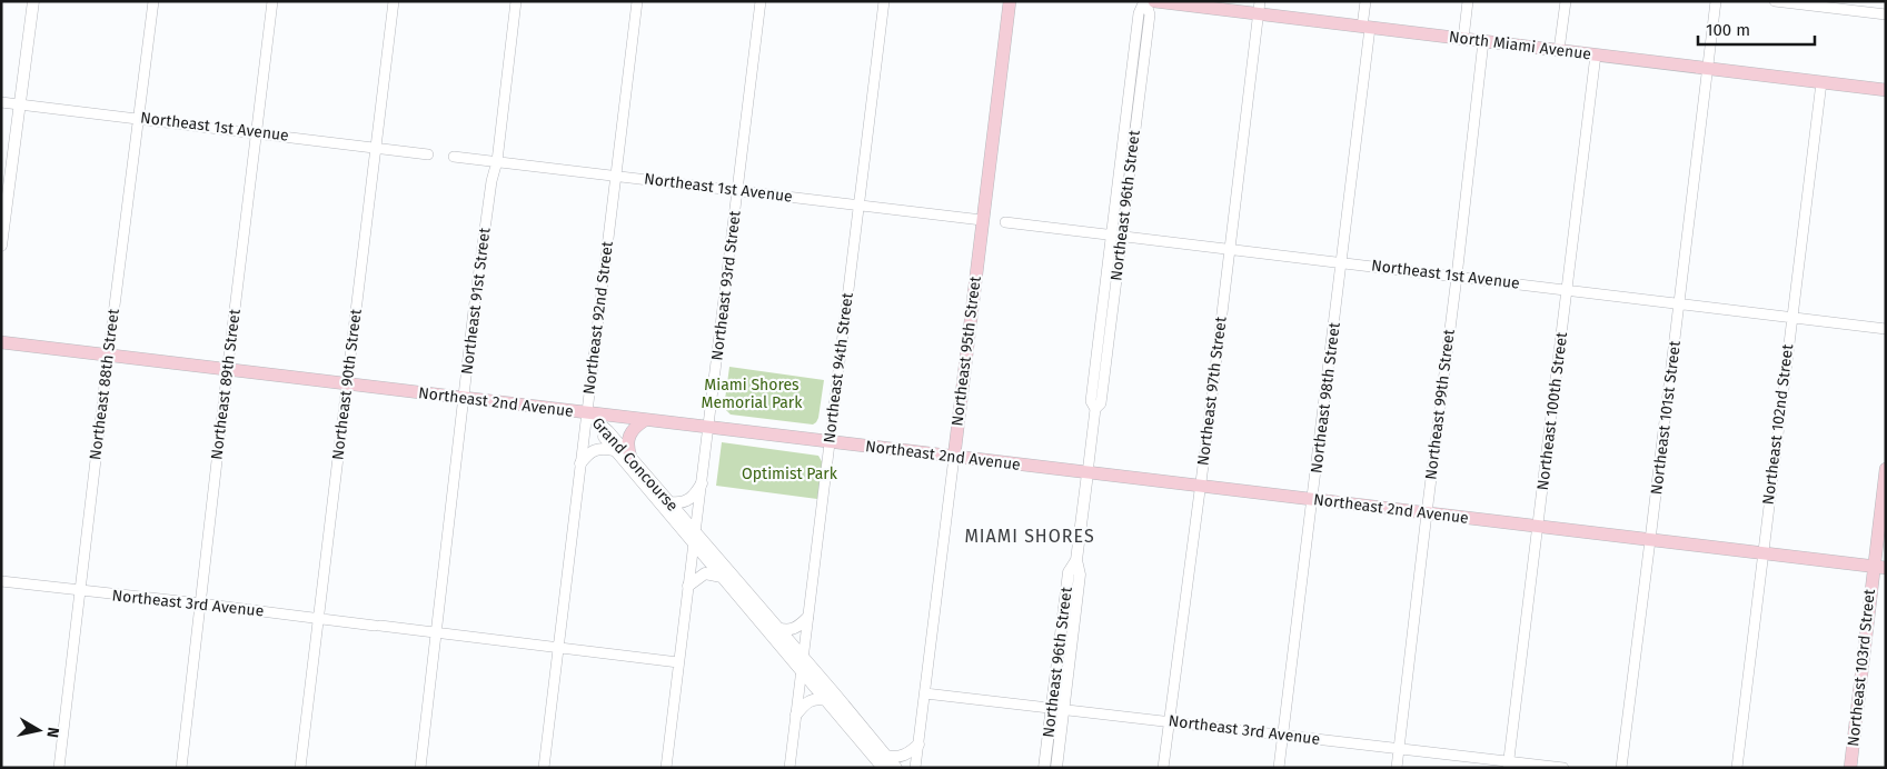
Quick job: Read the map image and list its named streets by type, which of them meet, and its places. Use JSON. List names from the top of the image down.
{
  "streets": {
    "main road": [
      "North Miami Avenue",
      "Northeast 95th Street",
      "Northeast 2nd Avenue",
      "Northeast 103rd Street"
    ],
    "street": [
      "Northeast 1st Avenue",
      "Northeast 96th Street",
      "Northeast 93rd Street",
      "Northeast 91st Street",
      "Northeast 92nd Street",
      "Northeast 94th Street",
      "Northeast 88th Street",
      "Northeast 89th Street",
      "Northeast 90th Street",
      "Northeast 97th Street",
      "Northeast 98th Street",
      "Northeast 99th Street",
      "Northeast 100th Street",
      "Northeast 101st Street",
      "Northeast 102nd Street",
      "Grand Concourse",
      "Northeast 3rd Avenue"
    ]
  },
  "crossings": [
    ["North Miami Avenue", "Northeast 97th Street"],
    ["North Miami Avenue", "Northeast 98th Street"],
    ["North Miami Avenue", "Northeast 99th Street"],
    ["North Miami Avenue", "Northeast 100th Street"],
    ["North Miami Avenue", "Northeast 101st Street"],
    ["North Miami Avenue", "Northeast 102nd Street"],
    ["Northeast 1st Avenue", "Northeast 96th Street"],
    ["Northeast 1st Avenue", "Northeast 93rd Street"],
    ["Northeast 1st Avenue", "Northeast 91st Street"],
    ["Northeast 1st Avenue", "Northeast 92nd Street"],
    ["Northeast 1st Avenue", "Northeast 95th Street"],
    ["Northeast 1st Avenue", "Northeast 94th Street"],
    ["Northeast 1st Avenue", "Northeast 88th Street"],
    ["Northeast 1st Avenue", "Northeast 89th Street"],
    ["Northeast 1st Avenue", "Northeast 90th Street"],
    ["Northeast 1st Avenue", "Northeast 97th Street"],
    ["Northeast 1st Avenue", "Northeast 98th Street"],
    ["Northeast 1st Avenue", "Northeast 99th Street"],
    ["Northeast 1st Avenue", "Northeast 100th Street"],
    ["Northeast 1st Avenue", "Northeast 101st Street"],
    ["Northeast 1st Avenue", "Northeast 102nd Street"],
    ["Northeast 96th Street", "Northeast 2nd Avenue"],
    ["Northeast 96th Street", "Northeast 3rd Avenue"],
    ["Northeast 93rd Street", "Northeast 2nd Avenue"],
    ["Northeast 93rd Street", "Grand Concourse"],
    ["Northeast 93rd Street", "Northeast 3rd Avenue"],
    ["Northeast 91st Street", "Northeast 2nd Avenue"],
    ["Northeast 91st Street", "Northeast 3rd Avenue"],
    ["Northeast 92nd Street", "Northeast 2nd Avenue"],
    ["Northeast 92nd Street", "Grand Concourse"],
    ["Northeast 92nd Street", "Northeast 3rd Avenue"],
    ["Northeast 95th Street", "Northeast 2nd Avenue"],
    ["Northeast 95th Street", "Northeast 3rd Avenue"],
    ["Northeast 94th Street", "Northeast 2nd Avenue"],
    ["Northeast 94th Street", "Grand Concourse"],
    ["Northeast 88th Street", "Northeast 2nd Avenue"],
    ["Northeast 88th Street", "Northeast 3rd Avenue"],
    ["Northeast 89th Street", "Northeast 2nd Avenue"],
    ["Northeast 89th Street", "Northeast 3rd Avenue"],
    ["Northeast 90th Street", "Northeast 2nd Avenue"],
    ["Northeast 90th Street", "Northeast 3rd Avenue"],
    ["Northeast 97th Street", "Northeast 2nd Avenue"],
    ["Northeast 97th Street", "Northeast 3rd Avenue"],
    ["Northeast 98th Street", "Northeast 2nd Avenue"],
    ["Northeast 98th Street", "Northeast 3rd Avenue"],
    ["Northeast 2nd Avenue", "Northeast 99th Street"],
    ["Northeast 2nd Avenue", "Northeast 100th Street"],
    ["Northeast 2nd Avenue", "Northeast 101st Street"],
    ["Northeast 2nd Avenue", "Northeast 102nd Street"],
    ["Northeast 2nd Avenue", "Grand Concourse"],
    ["Northeast 2nd Avenue", "Northeast 103rd Street"],
    ["Northeast 99th Street", "Northeast 3rd Avenue"],
    ["Northeast 100th Street", "Northeast 3rd Avenue"]
  ],
  "districts": ["MIAMI SHORES"],
  "parks": ["Miami Shores Memorial Park", "Optimist Park"],
  "scale_bar": "100 m",
  "north": "right"
}
